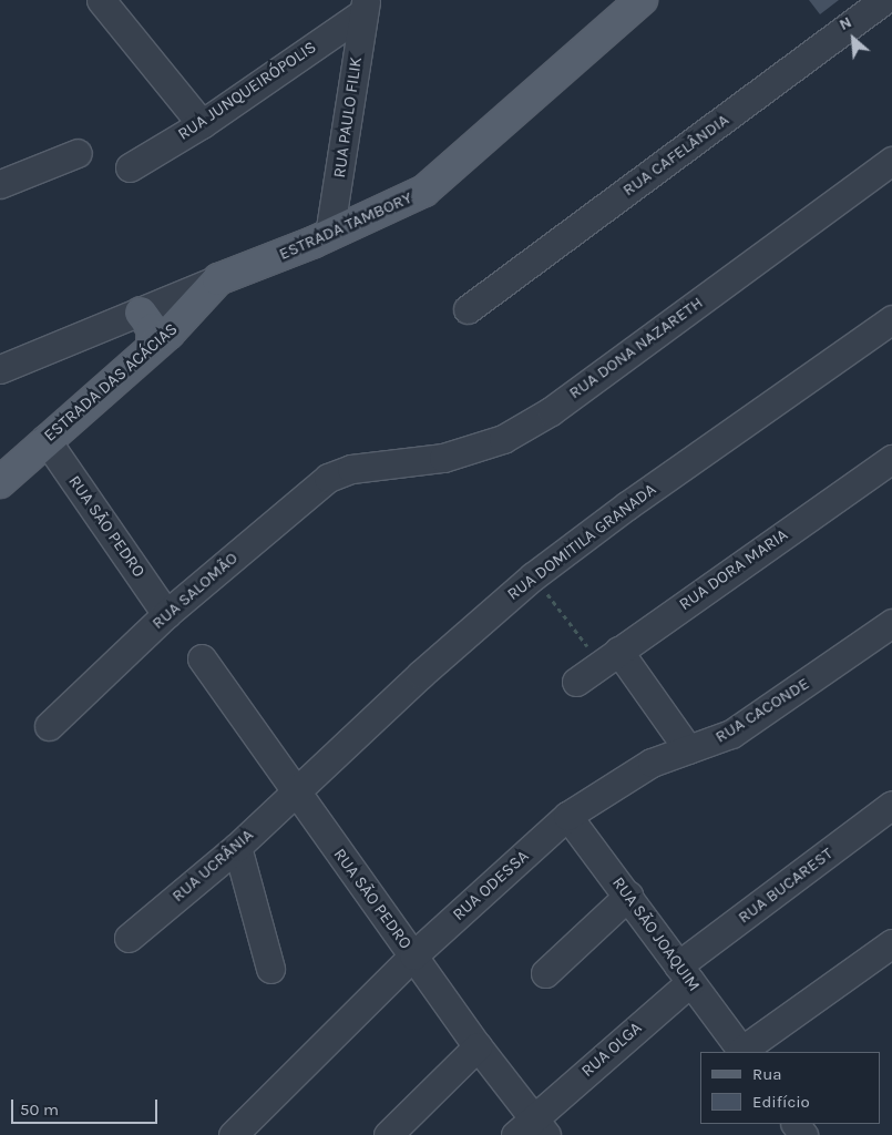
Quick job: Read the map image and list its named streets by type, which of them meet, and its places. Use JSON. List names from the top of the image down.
{
  "streets": {
    "main road": ["ESTRADA TAMBORY", "ESTRADA DAS ACÁCIAS"],
    "street": [
      "RUA JUNQUEIRÓPOLIS",
      "RUA PAULO FILIK",
      "RUA CAFELÂNDIA",
      "RUA DONA NAZARETH",
      "RUA SÃO PEDRO",
      "RUA DOMITILA GRANADA",
      "RUA DORA MARIA",
      "RUA SALOMÃO",
      "RUA CACONDE",
      "RUA UCRÂNIA",
      "RUA ODESSA",
      "RUA BUCAREST",
      "RUA SÃO JOAQUIM",
      "RUA OLGA"
    ]
  },
  "crossings": [
    ["RUA JUNQUEIRÓPOLIS", "RUA PAULO FILIK"],
    ["RUA PAULO FILIK", "ESTRADA TAMBORY"],
    ["ESTRADA TAMBORY", "ESTRADA DAS ACÁCIAS"],
    ["RUA DONA NAZARETH", "RUA SALOMÃO"],
    ["ESTRADA DAS ACÁCIAS", "RUA SÃO PEDRO"],
    ["RUA SÃO PEDRO", "RUA DOMITILA GRANADA"],
    ["RUA SÃO PEDRO", "RUA SALOMÃO"],
    ["RUA SÃO PEDRO", "RUA UCRÂNIA"],
    ["RUA SÃO PEDRO", "RUA ODESSA"],
    ["RUA SÃO PEDRO", "RUA OLGA"],
    ["RUA DOMITILA GRANADA", "RUA UCRÂNIA"],
    ["RUA CACONDE", "RUA ODESSA"],
    ["RUA CACONDE", "RUA SÃO JOAQUIM"],
    ["RUA ODESSA", "RUA SÃO JOAQUIM"],
    ["RUA BUCAREST", "RUA SÃO JOAQUIM"],
    ["RUA BUCAREST", "RUA OLGA"],
    ["RUA SÃO JOAQUIM", "RUA OLGA"]
  ],
  "legend": ["Rua", "Edifício"],
  "scale_bar": "50 m",
  "north": "top left"
}
